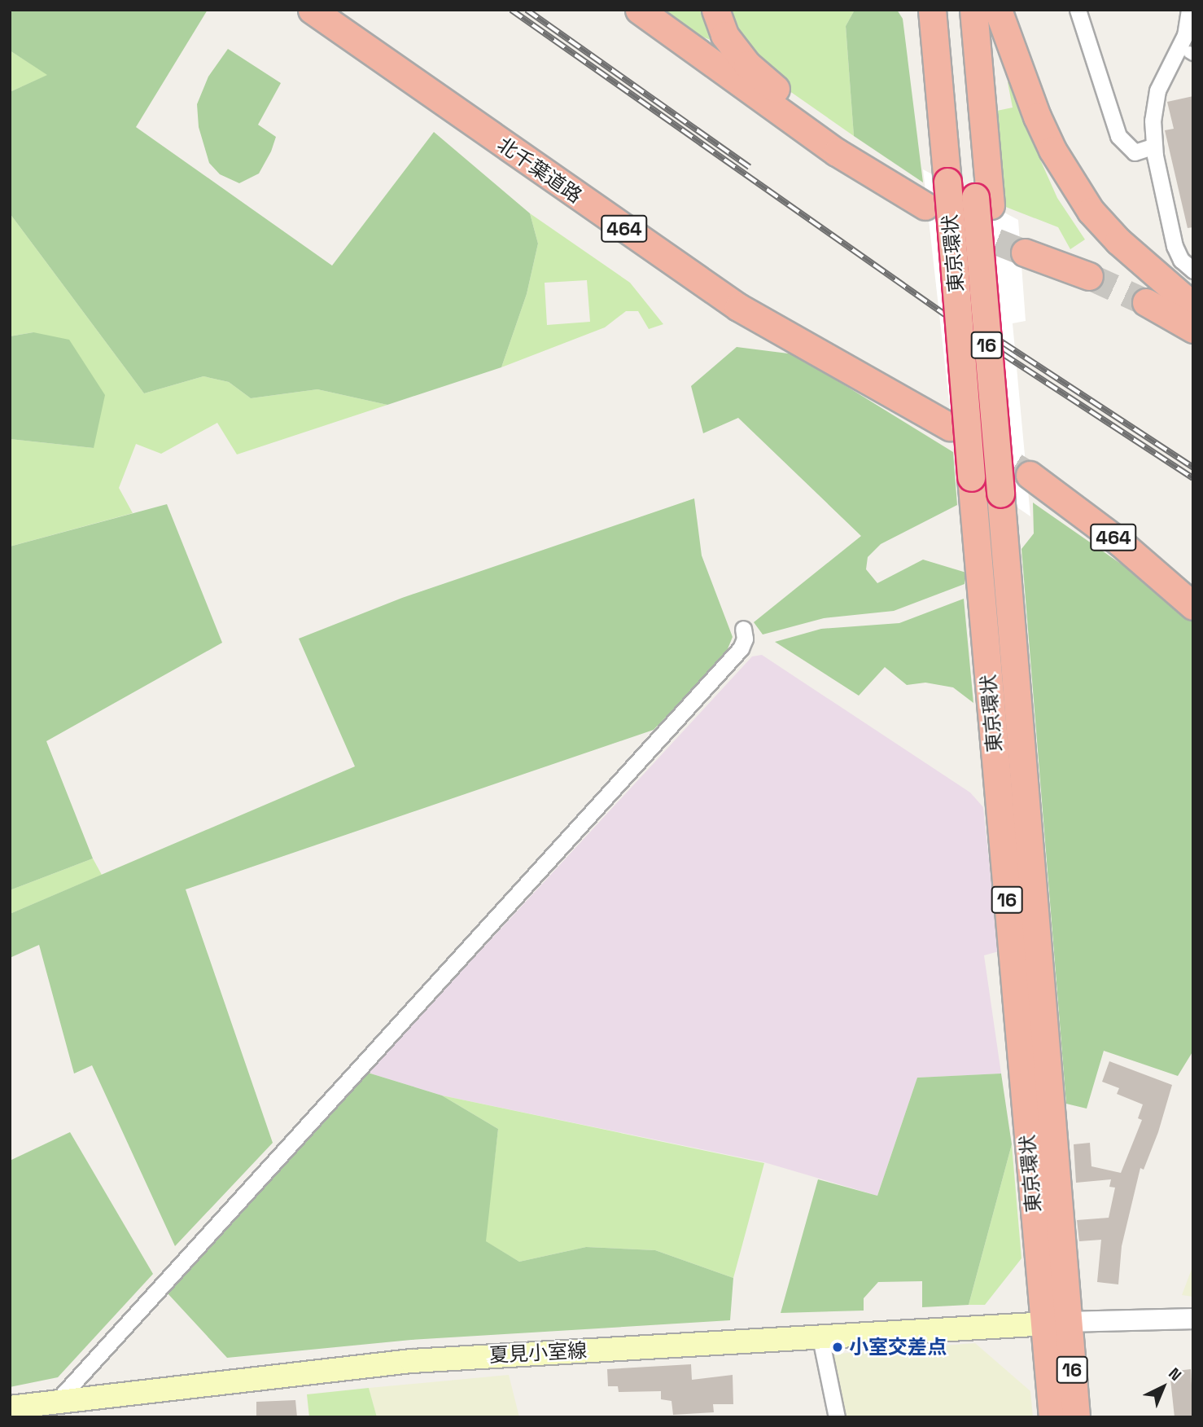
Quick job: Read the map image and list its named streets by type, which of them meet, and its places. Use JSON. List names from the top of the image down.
{
  "streets": {
    "highway": [
      "北千葉道路",
      "464",
      "東京環状",
      "16"
    ],
    "main road": ["夏見小室線"]
  },
  "crossings": [
    ["東京環状", "夏見小室線"]
  ],
  "places": ["小室交差点"],
  "north": "top right"
}
